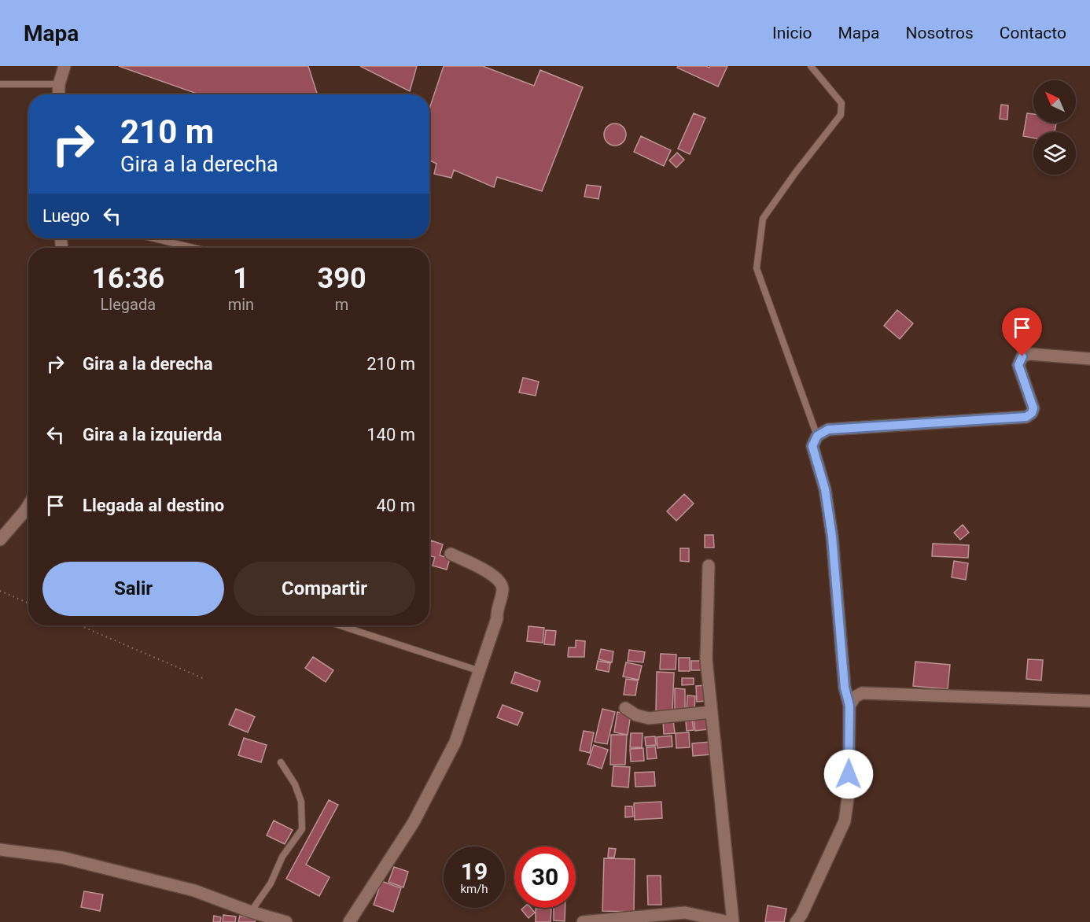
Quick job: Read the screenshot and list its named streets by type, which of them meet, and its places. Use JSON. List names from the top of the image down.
{
  "north": "top left",
  "page": {
    "header": "Mapa",
    "nav": [
      "Inicio",
      "Mapa",
      "Nosotros",
      "Contacto"
    ],
    "turn": ["210 m", "Gira a la derecha"],
    "then": "Luego",
    "eta": [
      "16:36",
      "Llegada",
      "1",
      "min",
      "390",
      "m"
    ],
    "list": [
      {
        "name": "Gira a la derecha",
        "value": "210 m"
      },
      {
        "name": "Gira a la izquierda",
        "value": "140 m"
      },
      {
        "name": "Llegada al destino",
        "value": "40 m"
      }
    ],
    "buttons": ["Salir", "Compartir"],
    "speed": "19 km/h",
    "limit": "30"
  }
}
